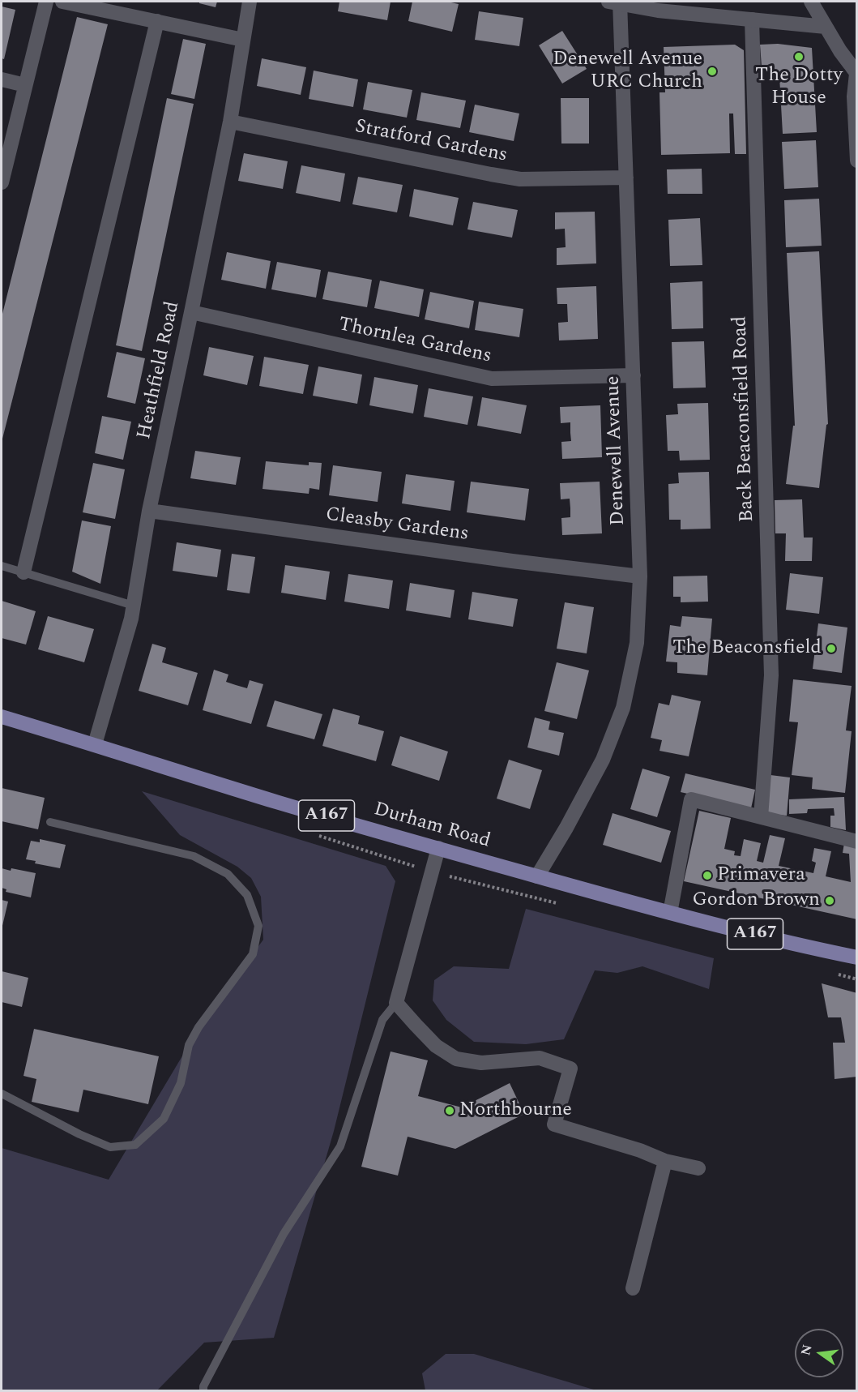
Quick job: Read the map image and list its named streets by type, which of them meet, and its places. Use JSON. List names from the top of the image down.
{
  "streets": {
    "main road": ["A167", "Durham Road"],
    "street": [
      "Stratford Gardens",
      "Thornlea Gardens",
      "Heathfield Road",
      "Back Beaconsfield Road",
      "Denewell Avenue",
      "Cleasby Gardens"
    ]
  },
  "crossings": [
    ["Stratford Gardens", "Heathfield Road"],
    ["Stratford Gardens", "Denewell Avenue"],
    ["Thornlea Gardens", "Heathfield Road"],
    ["Thornlea Gardens", "Denewell Avenue"],
    ["Heathfield Road", "Cleasby Gardens"],
    ["Heathfield Road", "Durham Road"],
    ["Denewell Avenue", "Cleasby Gardens"],
    ["Denewell Avenue", "Durham Road"]
  ],
  "places": [
    "The Dotty House",
    "Denewell Avenue URC Church",
    "The Beaconsfield",
    "Primavera",
    "Gordon Brown",
    "Northbourne"
  ],
  "north": "left"
}
